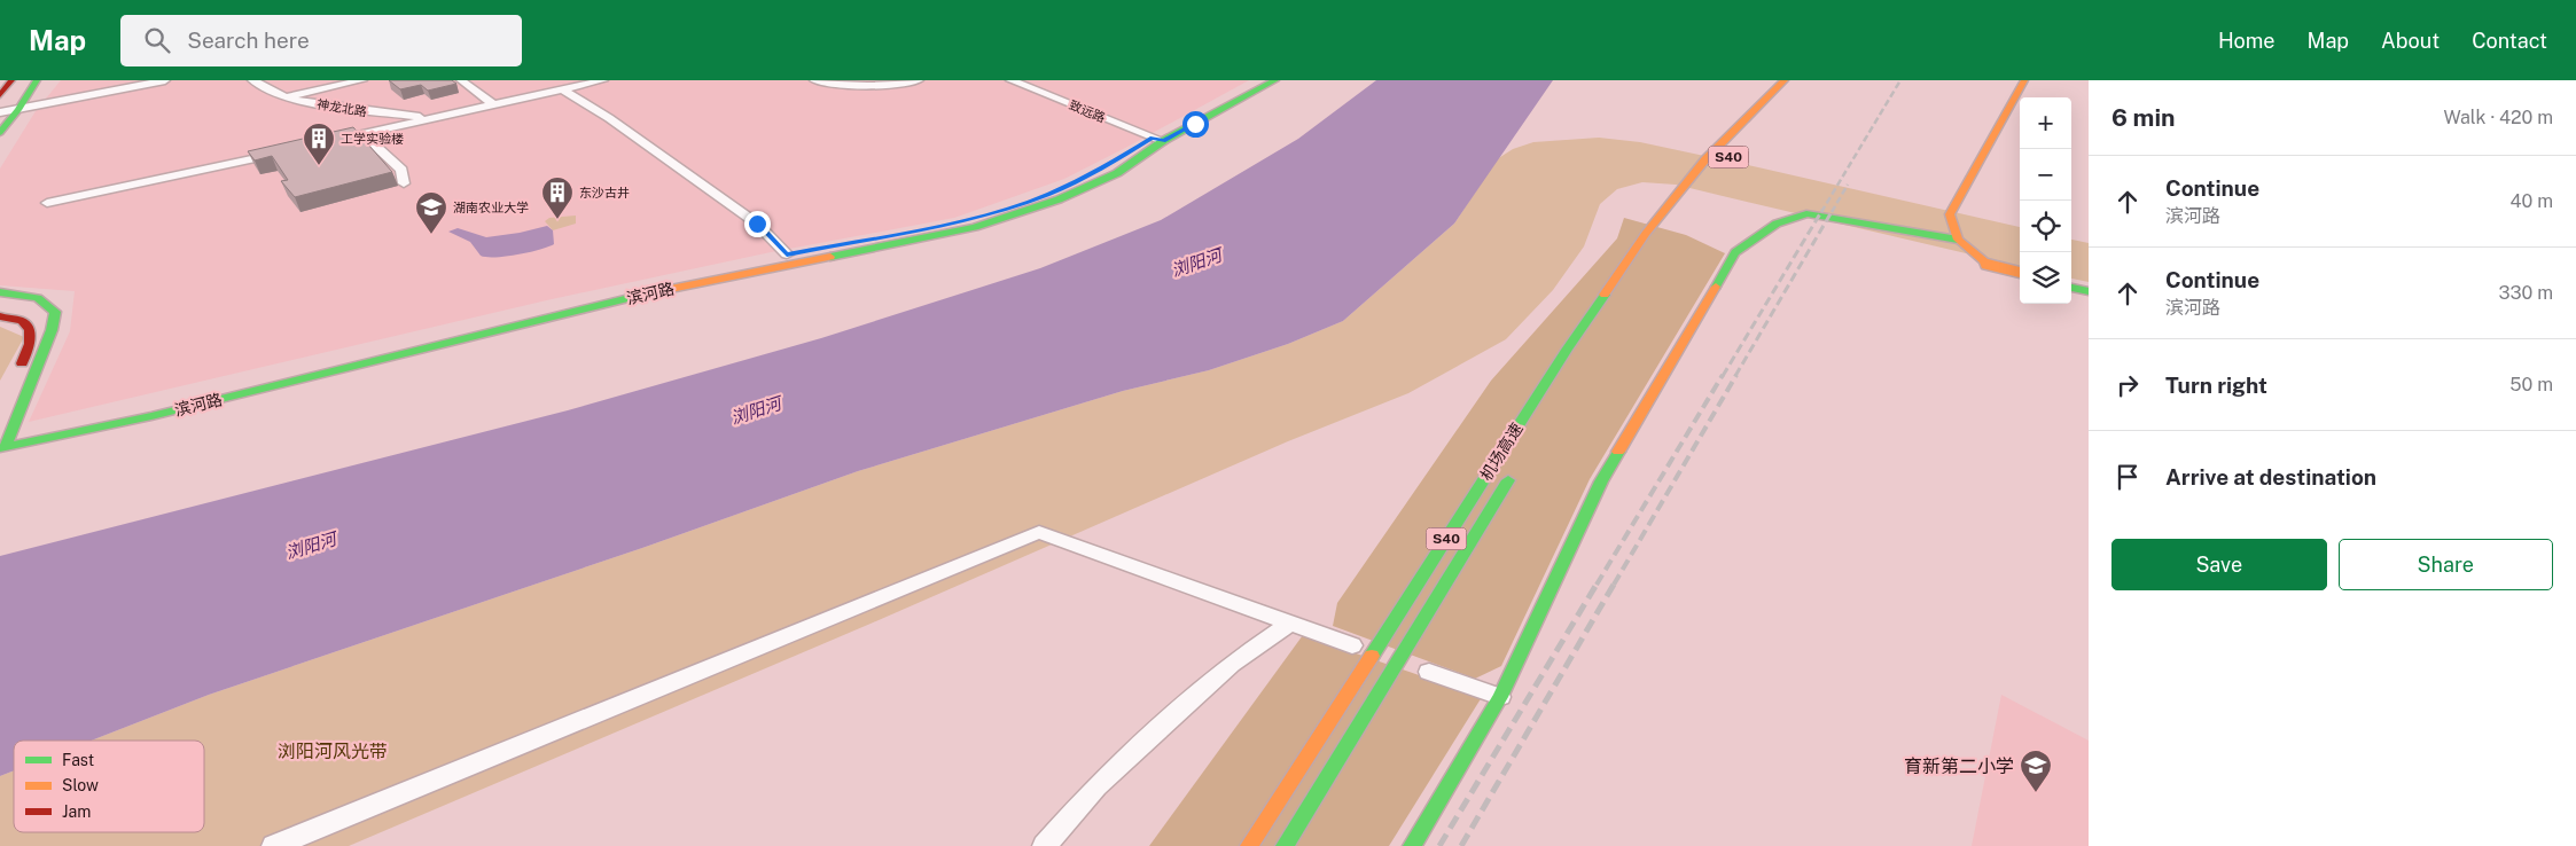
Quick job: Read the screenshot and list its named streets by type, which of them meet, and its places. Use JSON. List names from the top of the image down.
{
  "streets": {
    "main road": ["S40", "滨河路", "机场高速"],
    "street": ["神龙北路", "致远路"]
  },
  "crossings": [
    ["致远路", "滨河路"]
  ],
  "water": ["浏阳河"],
  "parks": ["浏阳河风光带"],
  "places": {
    "building": ["工学实验楼", "东沙古井"],
    "school or university": ["湖南农业大学", "育新第二小学"]
  },
  "legend": ["Fast", "Slow", "Jam"],
  "page": {
    "header": "Map",
    "search": "Search here",
    "nav": [
      "Home",
      "Map",
      "About",
      "Contact"
    ],
    "heading": ["6 min", "Walk · 420 m"],
    "map_buttons": ["+", "−"],
    "list": [
      ["Continue", "滨河路", "40 m"],
      ["Continue", "滨河路", "330 m"],
      ["Turn right", "50 m"],
      "Arrive at destination"
    ],
    "buttons": ["Save", "Share"]
  }
}
